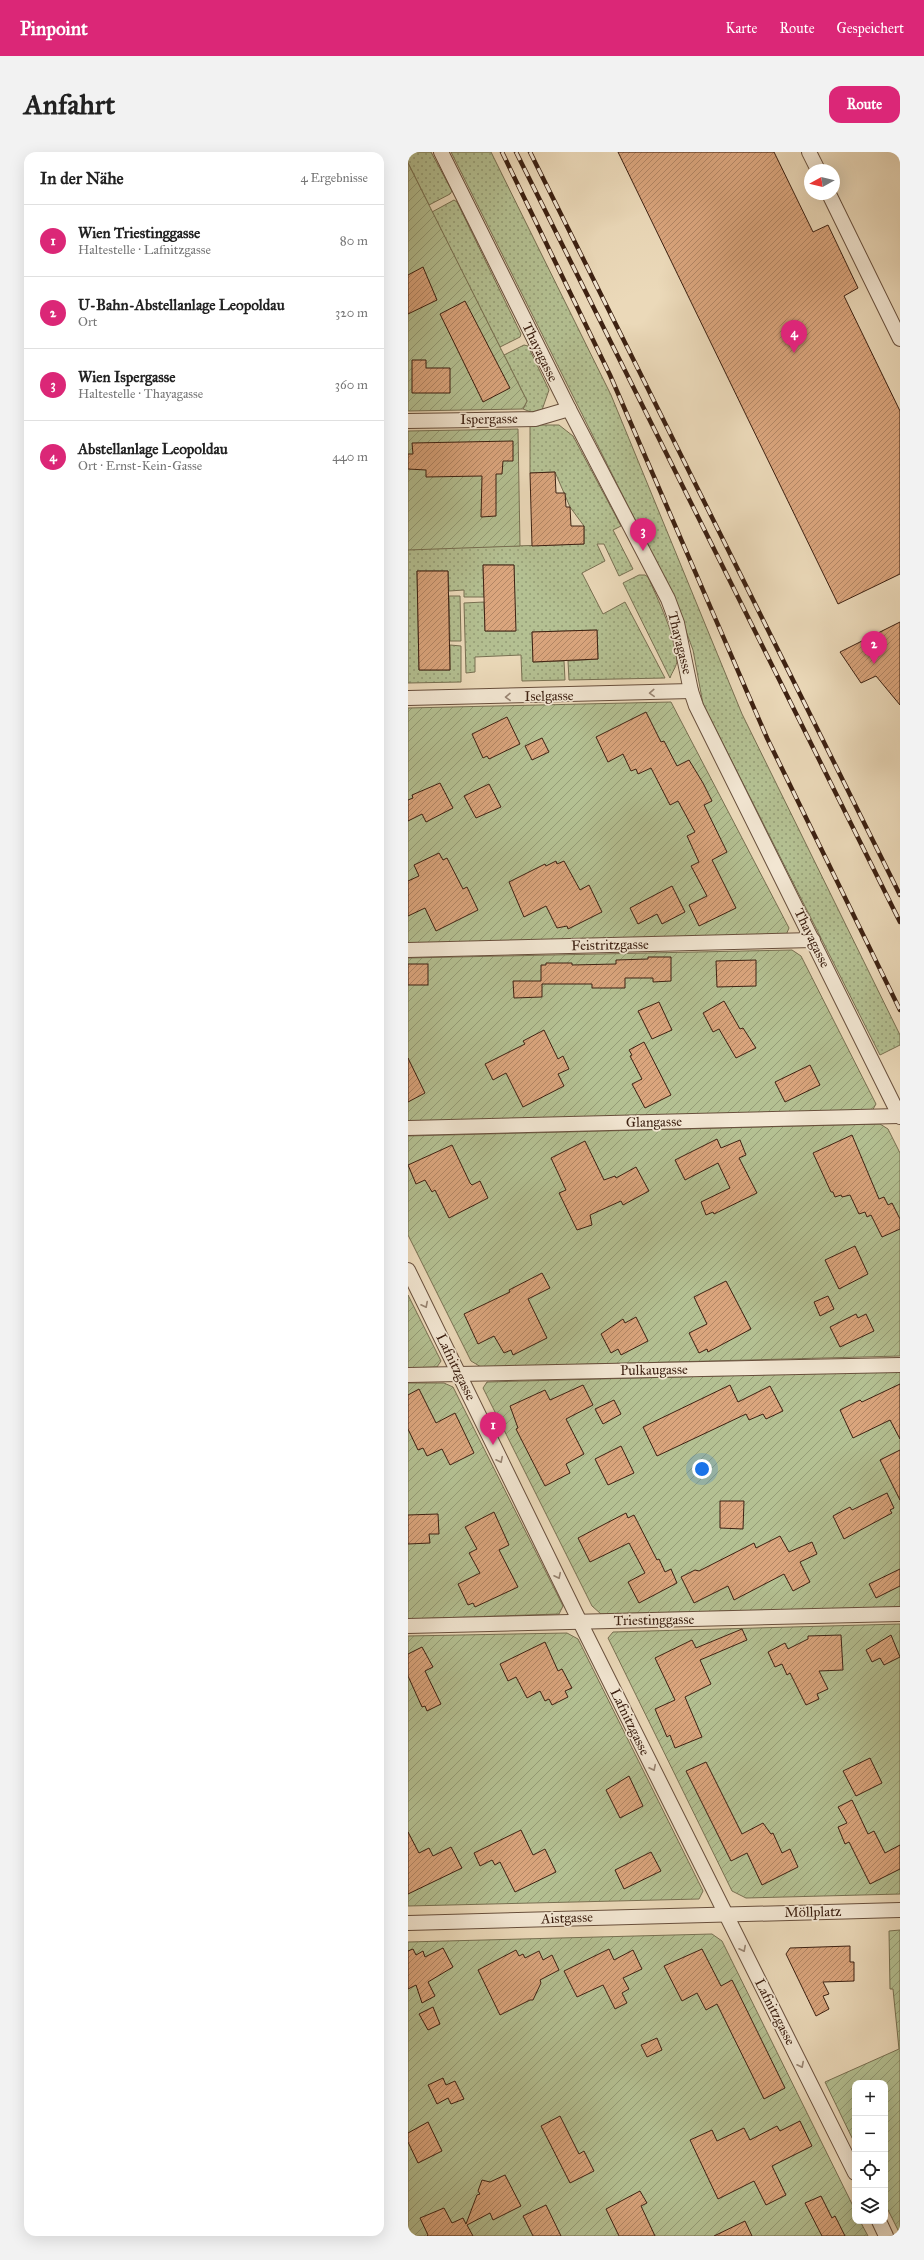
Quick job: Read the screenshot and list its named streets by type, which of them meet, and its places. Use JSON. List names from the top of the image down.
{
  "streets": {
    "street": [
      "Thayagasse",
      "Ispergasse",
      "Iselgasse",
      "Feistritzgasse",
      "Glangasse",
      "Lafnitzgasse",
      "Pulkaugasse",
      "Triestinggasse",
      "Möllplatz",
      "Aistgasse"
    ]
  },
  "crossings": [
    ["Thayagasse", "Ispergasse"],
    ["Thayagasse", "Iselgasse"],
    ["Thayagasse", "Feistritzgasse"],
    ["Thayagasse", "Glangasse"],
    ["Lafnitzgasse", "Pulkaugasse"],
    ["Lafnitzgasse", "Triestinggasse"],
    ["Lafnitzgasse", "Möllplatz"],
    ["Lafnitzgasse", "Aistgasse"],
    ["Möllplatz", "Aistgasse"]
  ],
  "one_way": ["Iselgasse", "Lafnitzgasse"],
  "north": "left",
  "page": {
    "header": "Pinpoint",
    "nav": ["Karte", "Route", "Gespeichert"],
    "buttons": "Route",
    "title": "Anfahrt",
    "heading": ["In der Nähe", "4 Ergebnisse"],
    "list": [
      {
        "mark": "1",
        "name": "Wien Triestinggasse",
        "note": "Haltestelle · Lafnitzgasse",
        "value": "80 m"
      },
      {
        "mark": "2",
        "name": "U-Bahn-Abstellanlage Leopoldau",
        "note": "Ort",
        "value": "320 m"
      },
      {
        "mark": "3",
        "name": "Wien Ispergasse",
        "note": "Haltestelle · Thayagasse",
        "value": "360 m"
      },
      {
        "mark": "4",
        "name": "Abstellanlage Leopoldau",
        "note": "Ort · Ernst-Kein-Gasse",
        "value": "440 m"
      }
    ],
    "pins": [
      "4",
      "3",
      "2",
      "1"
    ],
    "map_buttons": ["+", "−"]
  }
}
